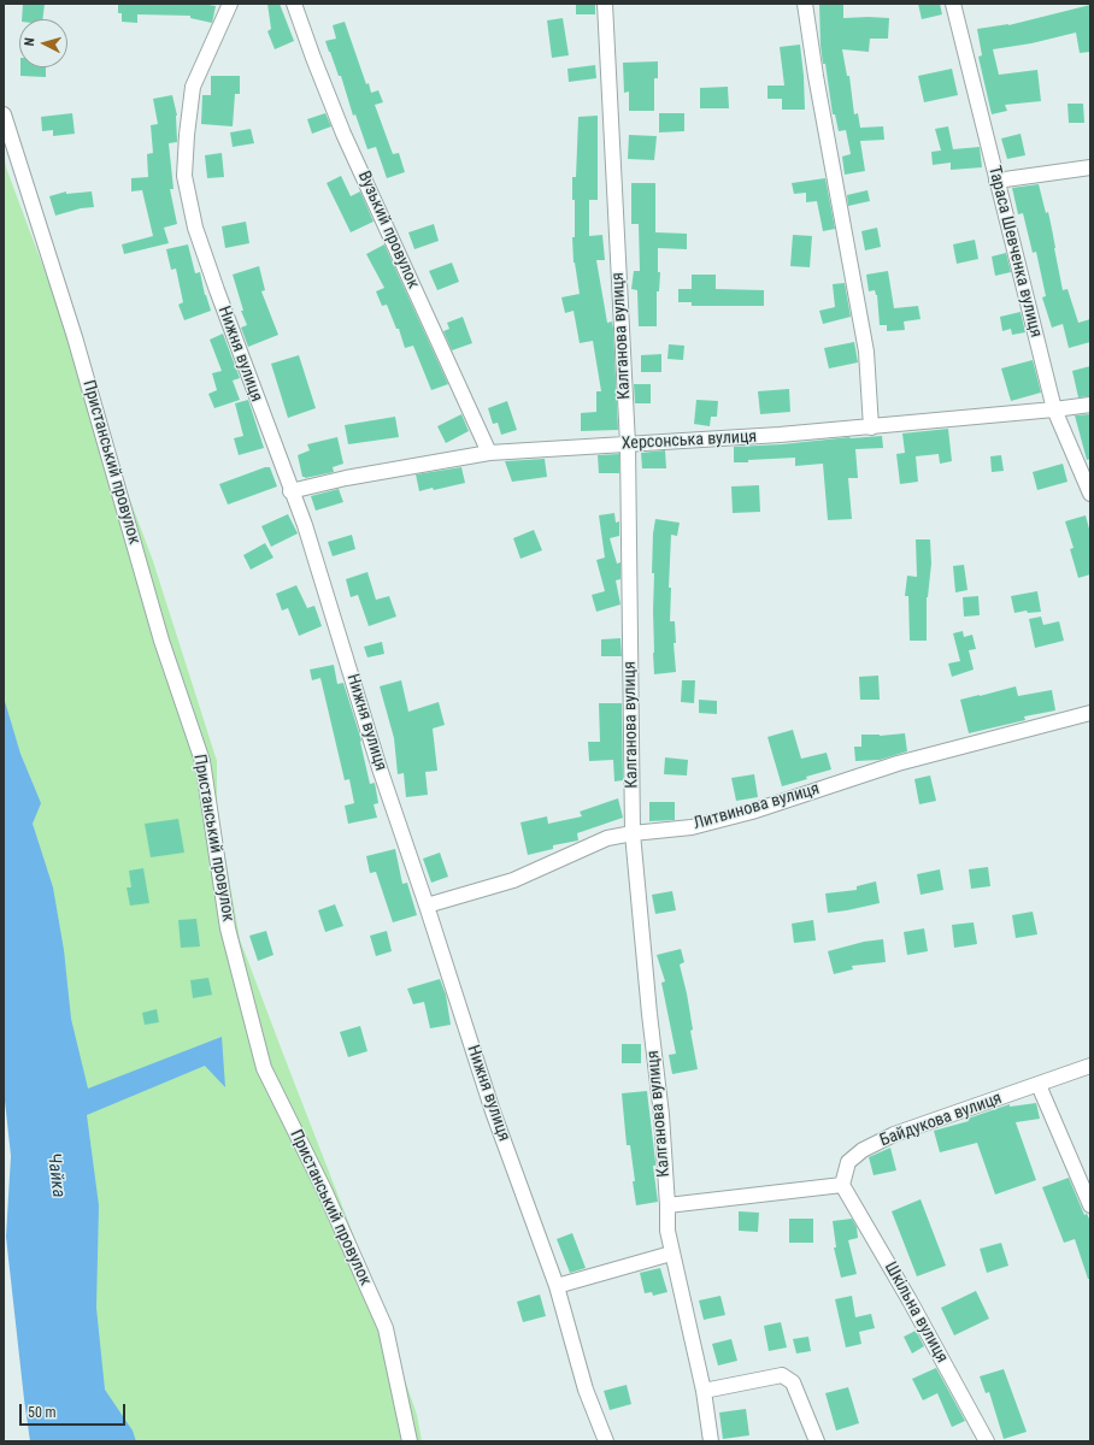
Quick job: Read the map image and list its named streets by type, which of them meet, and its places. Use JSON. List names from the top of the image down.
{
  "streets": {
    "street": [
      "Вузький провулок",
      "Тараса Шевченка вулиця",
      "Калганова вулиця",
      "Нижня вулиця",
      "Херсонська вулиця",
      "Пристанський провулок",
      "Литвинова вулиця",
      "Байдукова вулиця",
      "Шкільна вулиця"
    ]
  },
  "crossings": [
    ["Вузький провулок", "Херсонська вулиця"],
    ["Тараса Шевченка вулиця", "Херсонська вулиця"],
    ["Калганова вулиця", "Херсонська вулиця"],
    ["Калганова вулиця", "Литвинова вулиця"],
    ["Нижня вулиця", "Херсонська вулиця"],
    ["Нижня вулиця", "Литвинова вулиця"],
    ["Байдукова вулиця", "Шкільна вулиця"]
  ],
  "water": ["Чайка"],
  "scale_bar": "50 m",
  "north": "left"
}
